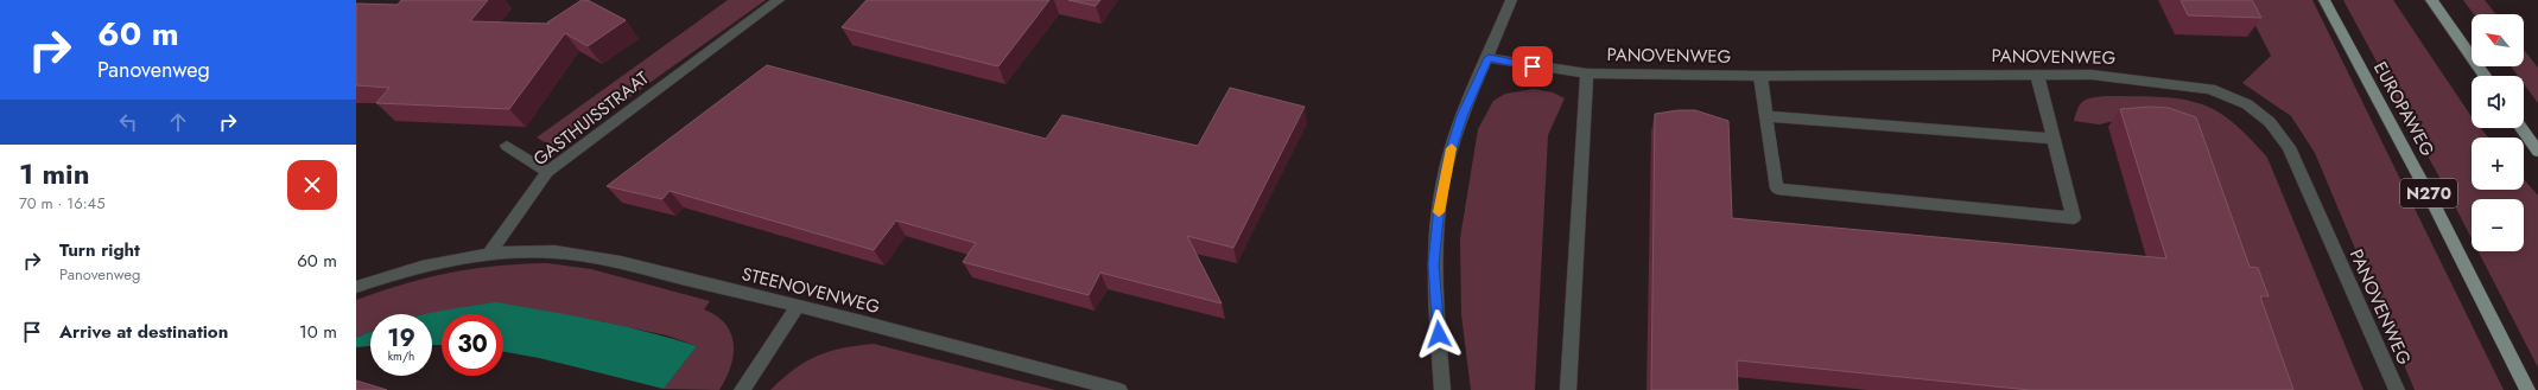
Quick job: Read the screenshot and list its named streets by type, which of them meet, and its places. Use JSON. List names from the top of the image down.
{
  "streets": {
    "main road": ["EUROPAWEG", "N270"],
    "street": ["PANOVENWEG", "GASTHUISSTRAAT", "STEENOVENWEG"]
  },
  "crossings": [
    ["GASTHUISSTRAAT", "STEENOVENWEG"]
  ],
  "north": "top left",
  "page": {
    "turn": ["60 m", "Panovenweg"],
    "map_buttons": ["+", "−"],
    "heading": ["1 min", "70 m · 16:45"],
    "list": [
      {
        "name": "Turn right",
        "note": "Panovenweg",
        "value": "60 m"
      },
      {
        "name": "Arrive at destination",
        "value": "10 m"
      }
    ],
    "speed": "19 km/h",
    "limit": "30"
  }
}
